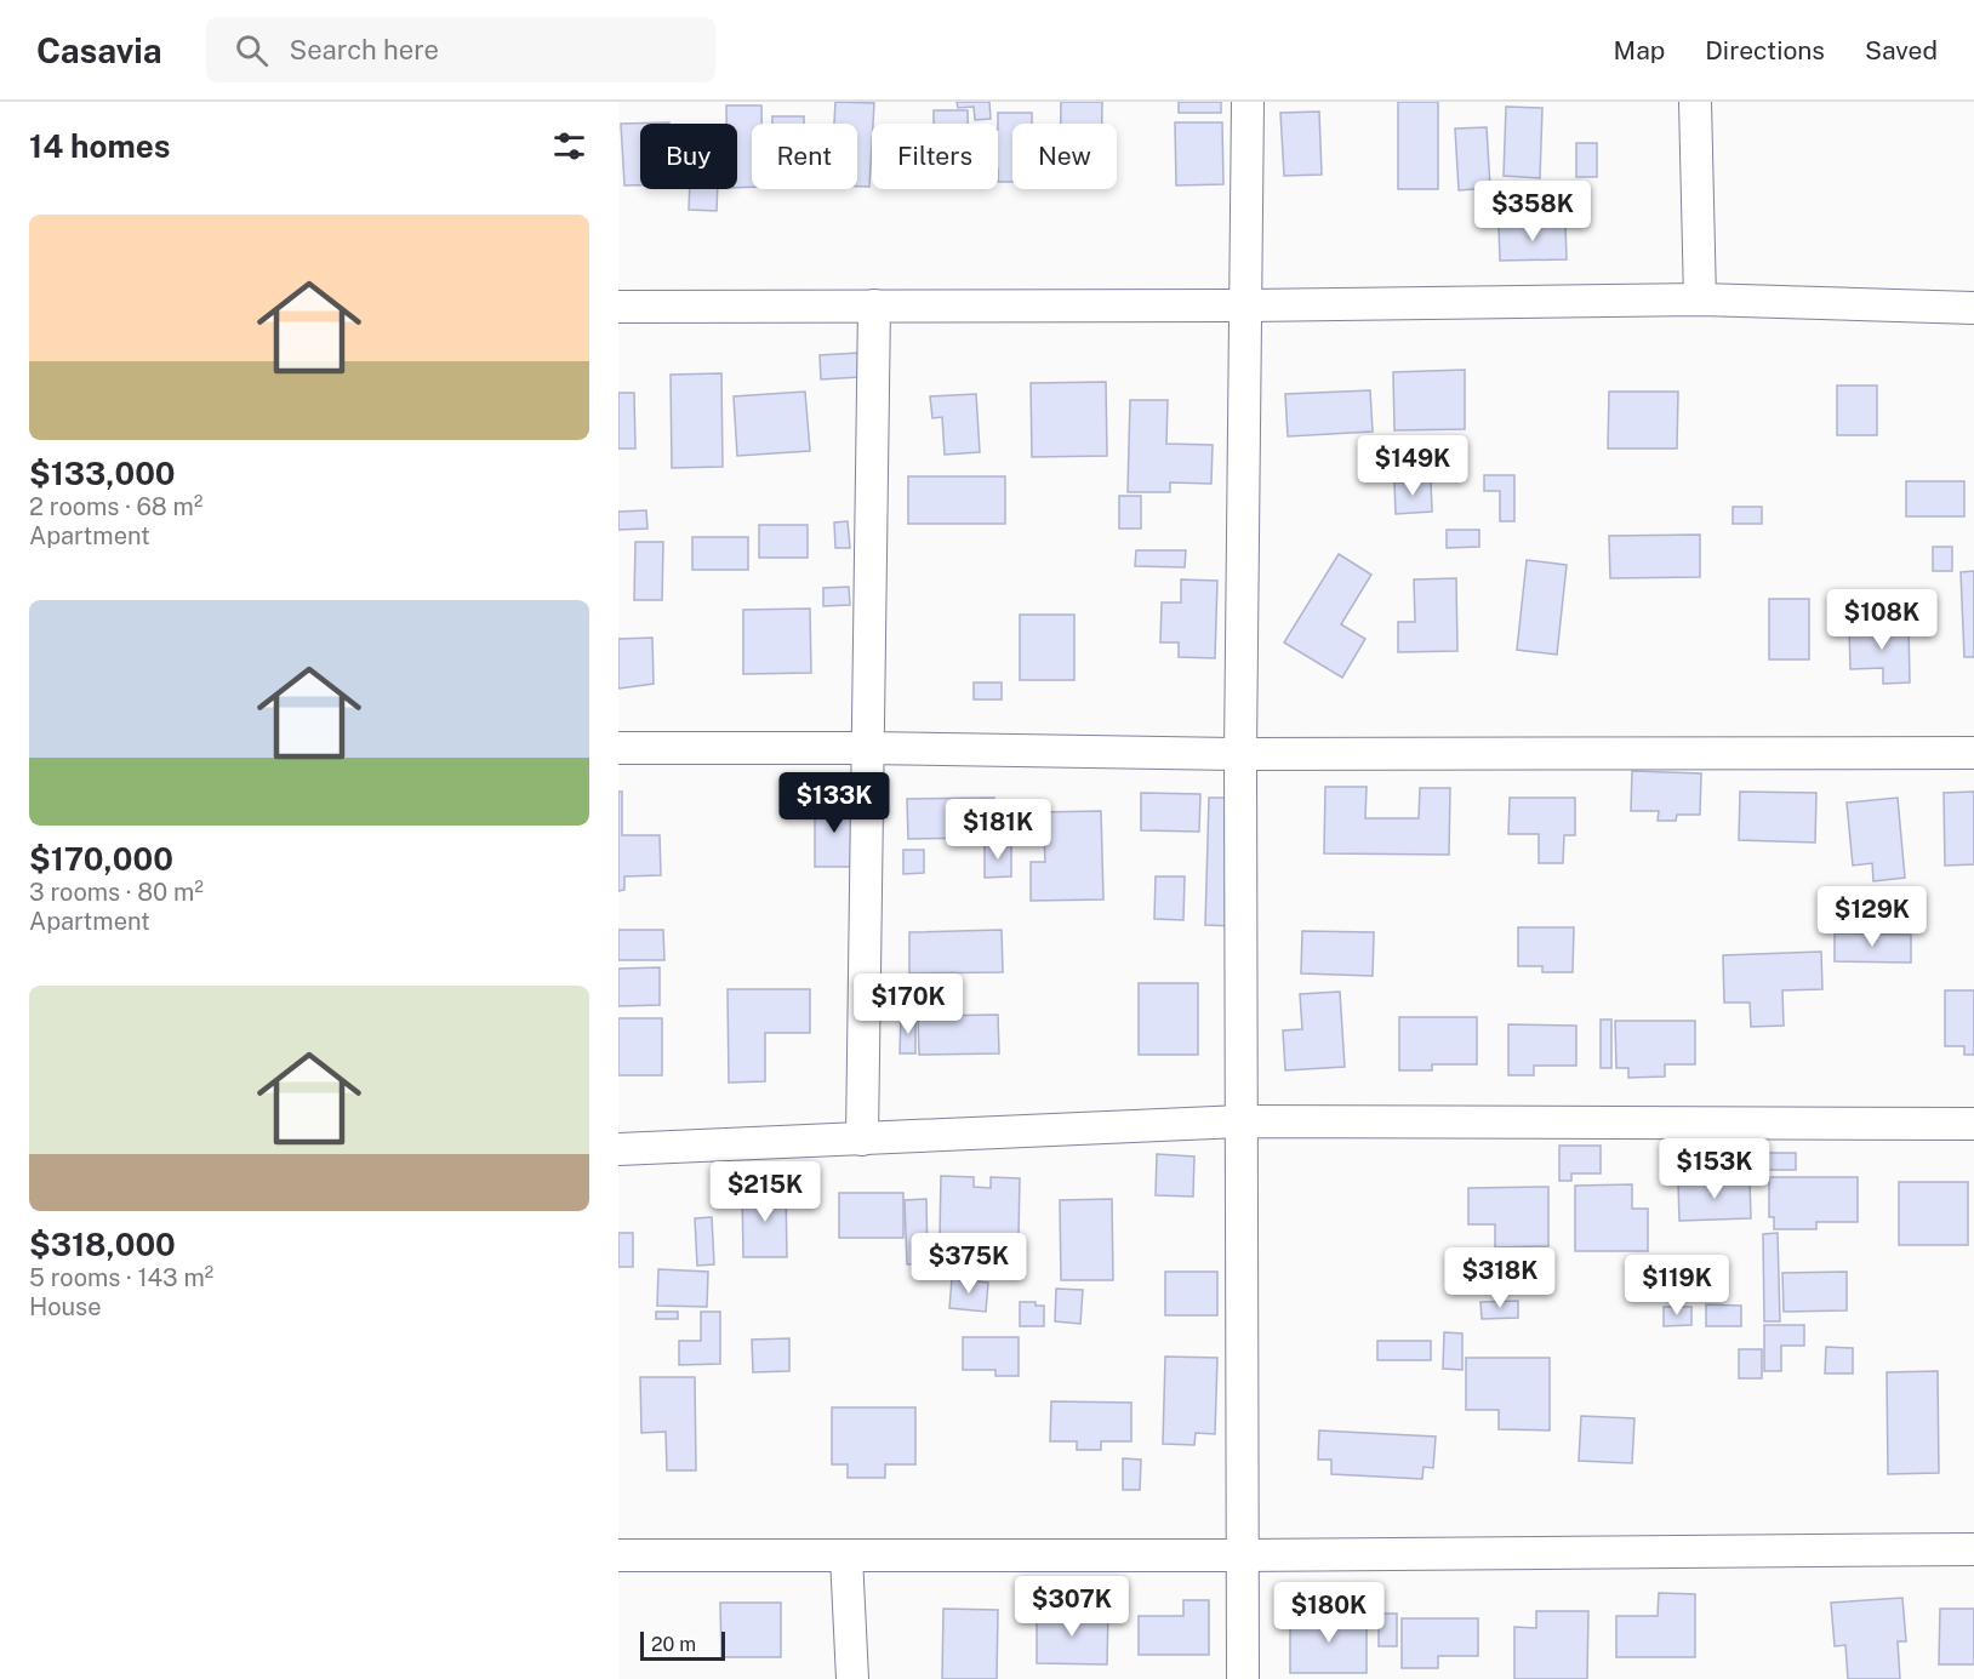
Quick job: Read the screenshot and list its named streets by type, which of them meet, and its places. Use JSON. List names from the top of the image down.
{
  "scale_bar": "20 m",
  "page": {
    "header": "Casavia",
    "search": "Search here",
    "nav": ["Map", "Directions", "Saved"],
    "heading": "14 homes",
    "chip": [
      "Buy",
      "Rent",
      "Filters",
      "New"
    ],
    "price": [
      "$358K",
      "$149K",
      "$108K",
      "$133K",
      "$181K",
      "$129K",
      "$170K",
      "$153K",
      "$215K",
      "$375K",
      "$318K",
      "$119K",
      "$307K",
      "$180K"
    ],
    "list": [
      {
        "name": "$133,000",
        "note": "2 rooms · 68 m² · Apartment"
      },
      {
        "name": "$170,000",
        "note": "3 rooms · 80 m² · Apartment"
      },
      {
        "name": "$318,000",
        "note": "5 rooms · 143 m² · House"
      }
    ],
    "scale": "20 m"
  }
}
